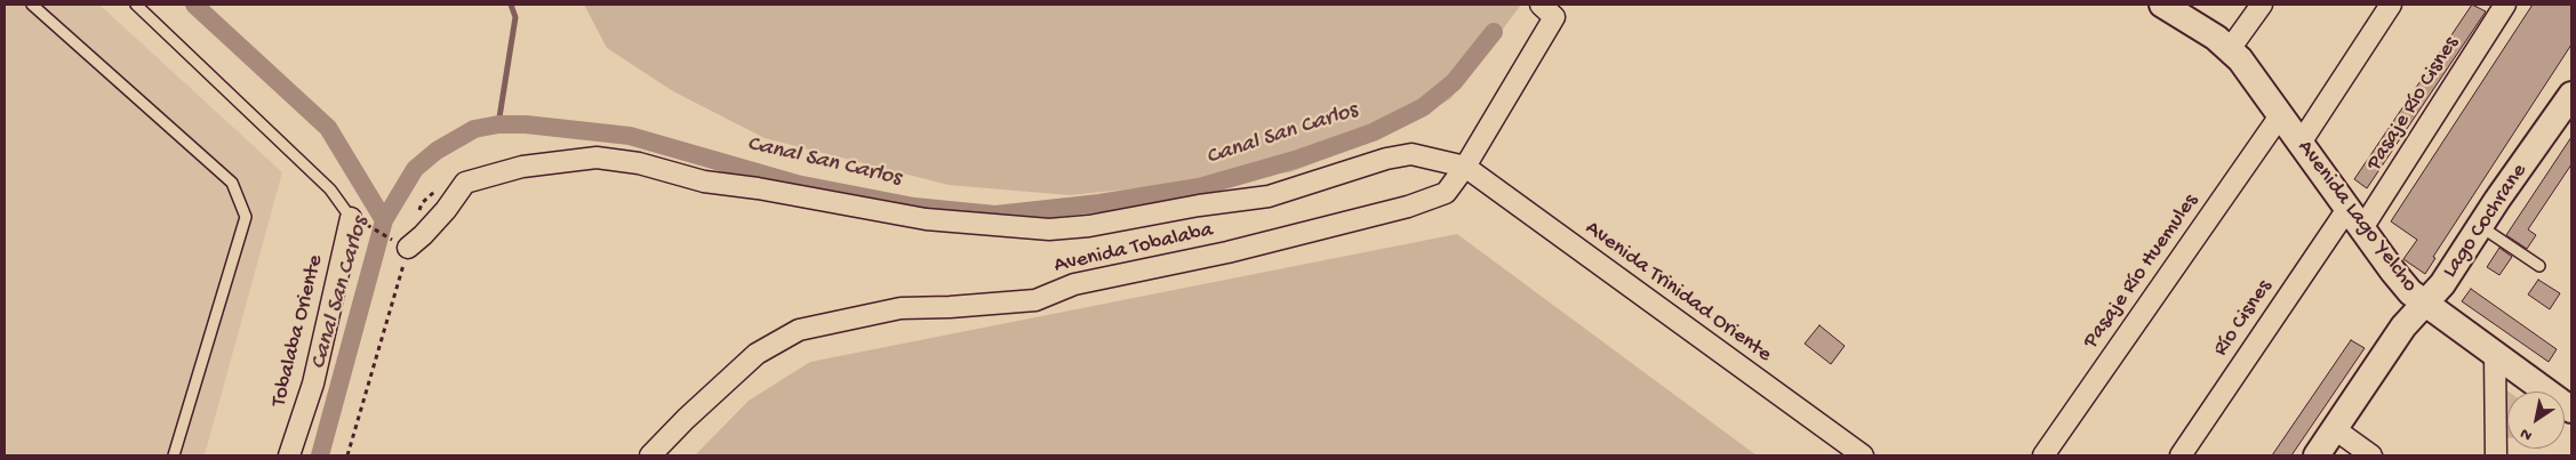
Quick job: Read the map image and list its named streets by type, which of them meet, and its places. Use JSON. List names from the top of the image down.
{
  "streets": {
    "street": [
      "Pasaje Río Cisnes",
      "Avenida Lago Yelcho",
      "Lago Cochrane",
      "Avenida Tobalaba",
      "Pasaje Río Huemules",
      "Avenida Trinidad Oriente",
      "Río Cisnes",
      "Tobalaba Oriente"
    ]
  },
  "crossings": [
    ["Pasaje Río Cisnes", "Avenida Lago Yelcho"],
    ["Pasaje Río Cisnes", "Río Cisnes"],
    ["Avenida Lago Yelcho", "Lago Cochrane"],
    ["Avenida Lago Yelcho", "Pasaje Río Huemules"],
    ["Avenida Lago Yelcho", "Río Cisnes"],
    ["Avenida Tobalaba", "Avenida Trinidad Oriente"]
  ],
  "water": ["Canal San Carlos"],
  "north": "bottom left"
}
